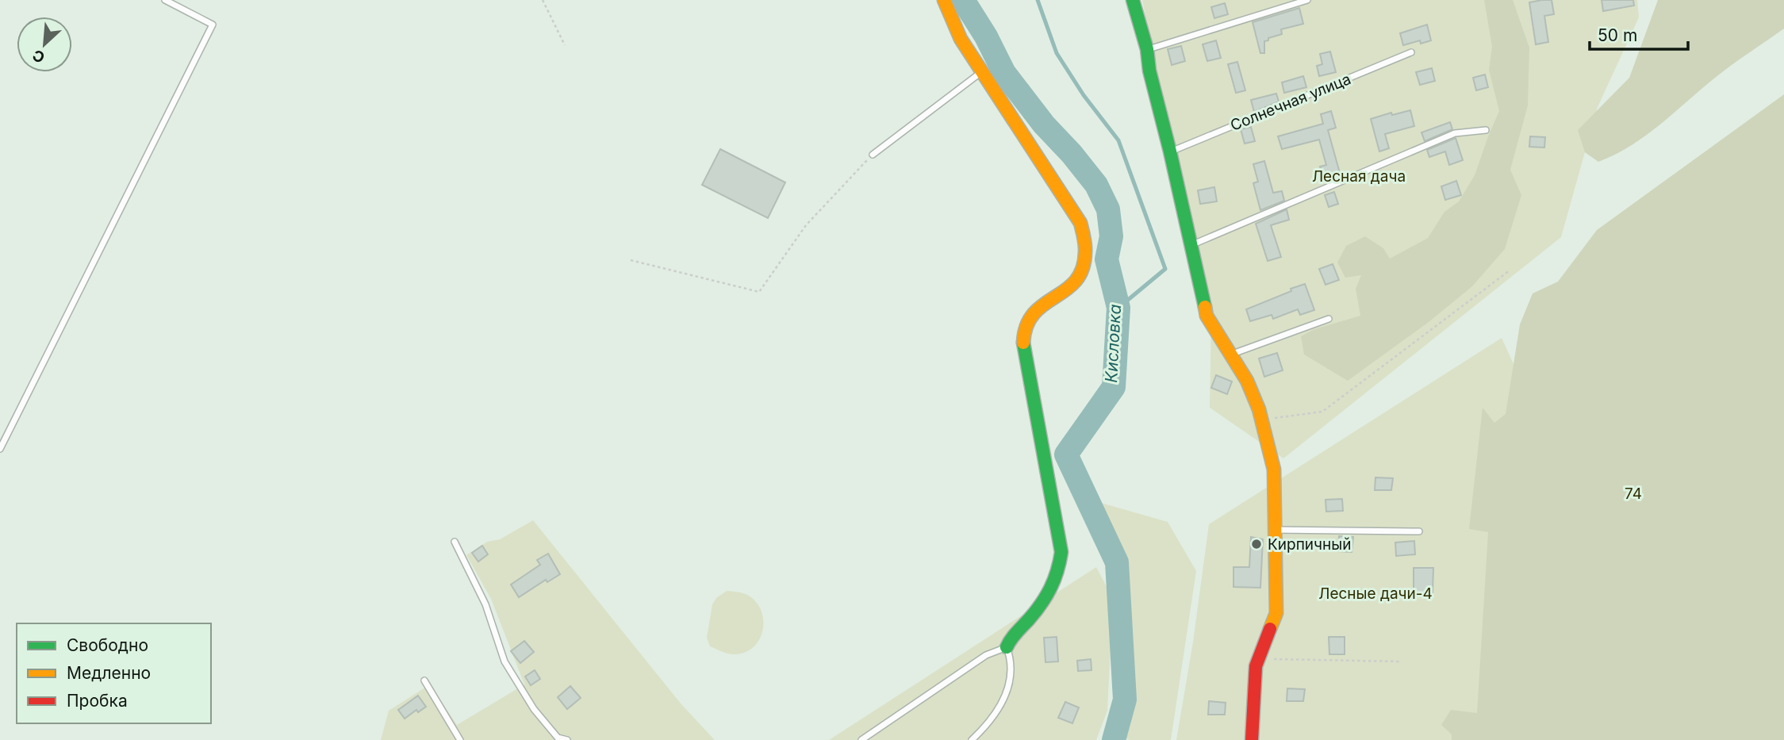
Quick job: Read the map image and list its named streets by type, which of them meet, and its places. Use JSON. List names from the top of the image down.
{
  "streets": {
    "lane": ["Солнечная улица"]
  },
  "water": ["Кисловка"],
  "parks": ["Лесная дача", "74", "Лесные дачи-4"],
  "places": ["Кирпичный"],
  "legend": ["Свободно", "Медленно", "Пробка"],
  "scale_bar": "50 m",
  "north": "bottom left"
}
